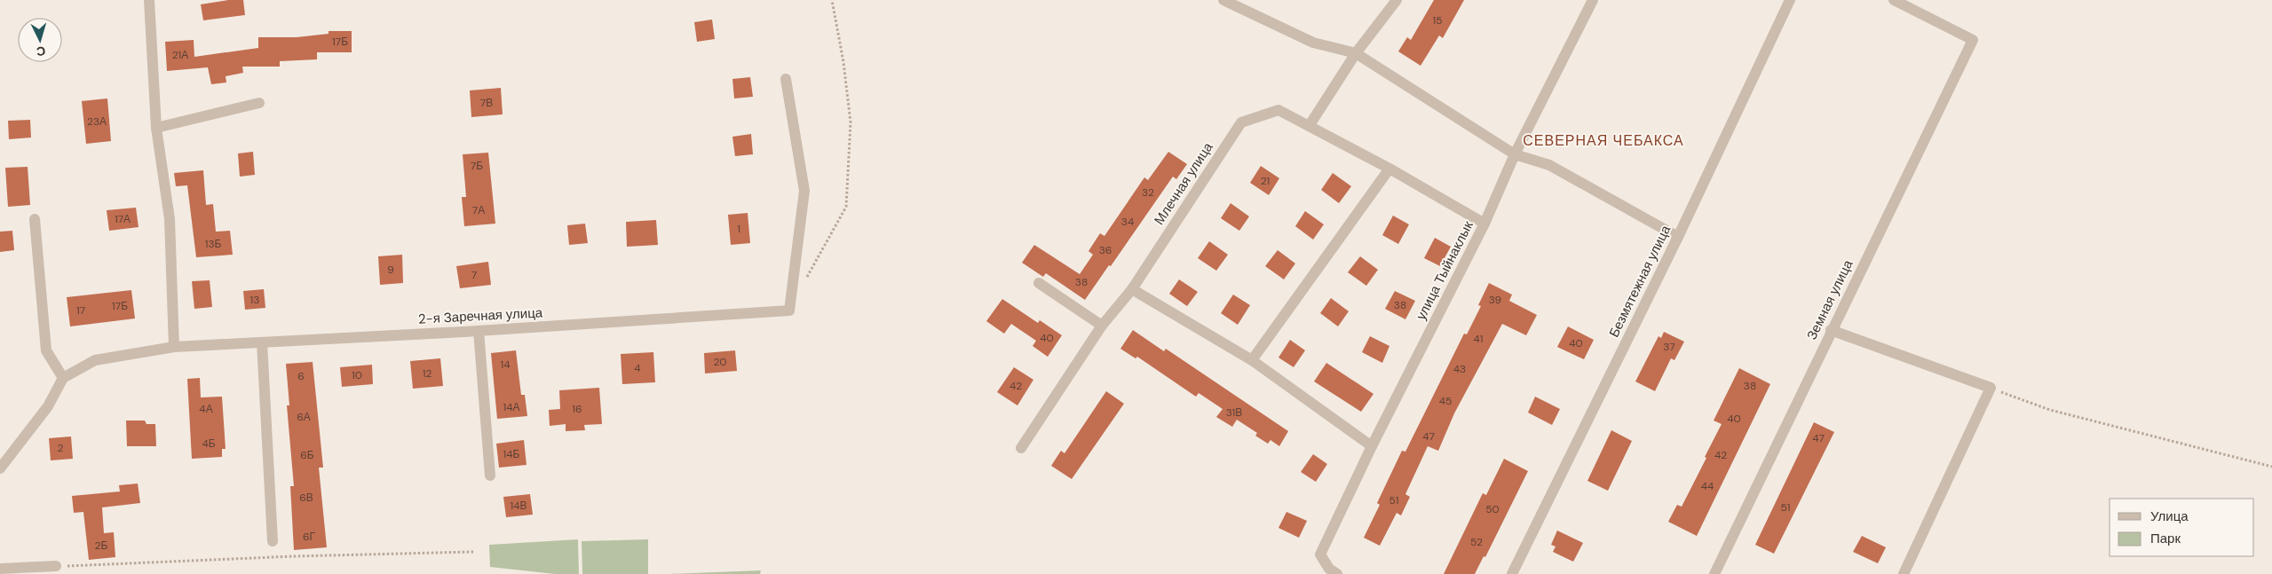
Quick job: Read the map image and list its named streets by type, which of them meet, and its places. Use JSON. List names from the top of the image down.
{
  "streets": {
    "street": [
      "Млечная улица",
      "улица Тыйнаклык",
      "Безмятежная улица",
      "Земная улица",
      "2-я Заречная улица"
    ]
  },
  "crossings": [
    ["Млечная улица", "улица Тыйнаклык"]
  ],
  "districts": ["СЕВЕРНАЯ ЧЕБАКСА"],
  "house_numbers": [
    "15",
    "17Б",
    "21А",
    "7В",
    "23А",
    "7Б",
    "21",
    "32",
    "7А",
    "17А",
    "34",
    "1",
    "13Б",
    "36",
    "9",
    "7",
    "38",
    "13",
    "39",
    "38",
    "17Б",
    "17",
    "40",
    "41",
    "40",
    "37",
    "20",
    "14",
    "4",
    "43",
    "12",
    "10",
    "6",
    "42",
    "38",
    "45",
    "14А",
    "4А",
    "16",
    "31В",
    "6А",
    "40",
    "47",
    "47",
    "4Б",
    "2",
    "14Б",
    "6Б",
    "42",
    "44",
    "6В",
    "51",
    "14В",
    "51",
    "50",
    "6Г",
    "52",
    "2Б"
  ],
  "legend": ["Улица", "Парк"],
  "north": "bottom"
}
